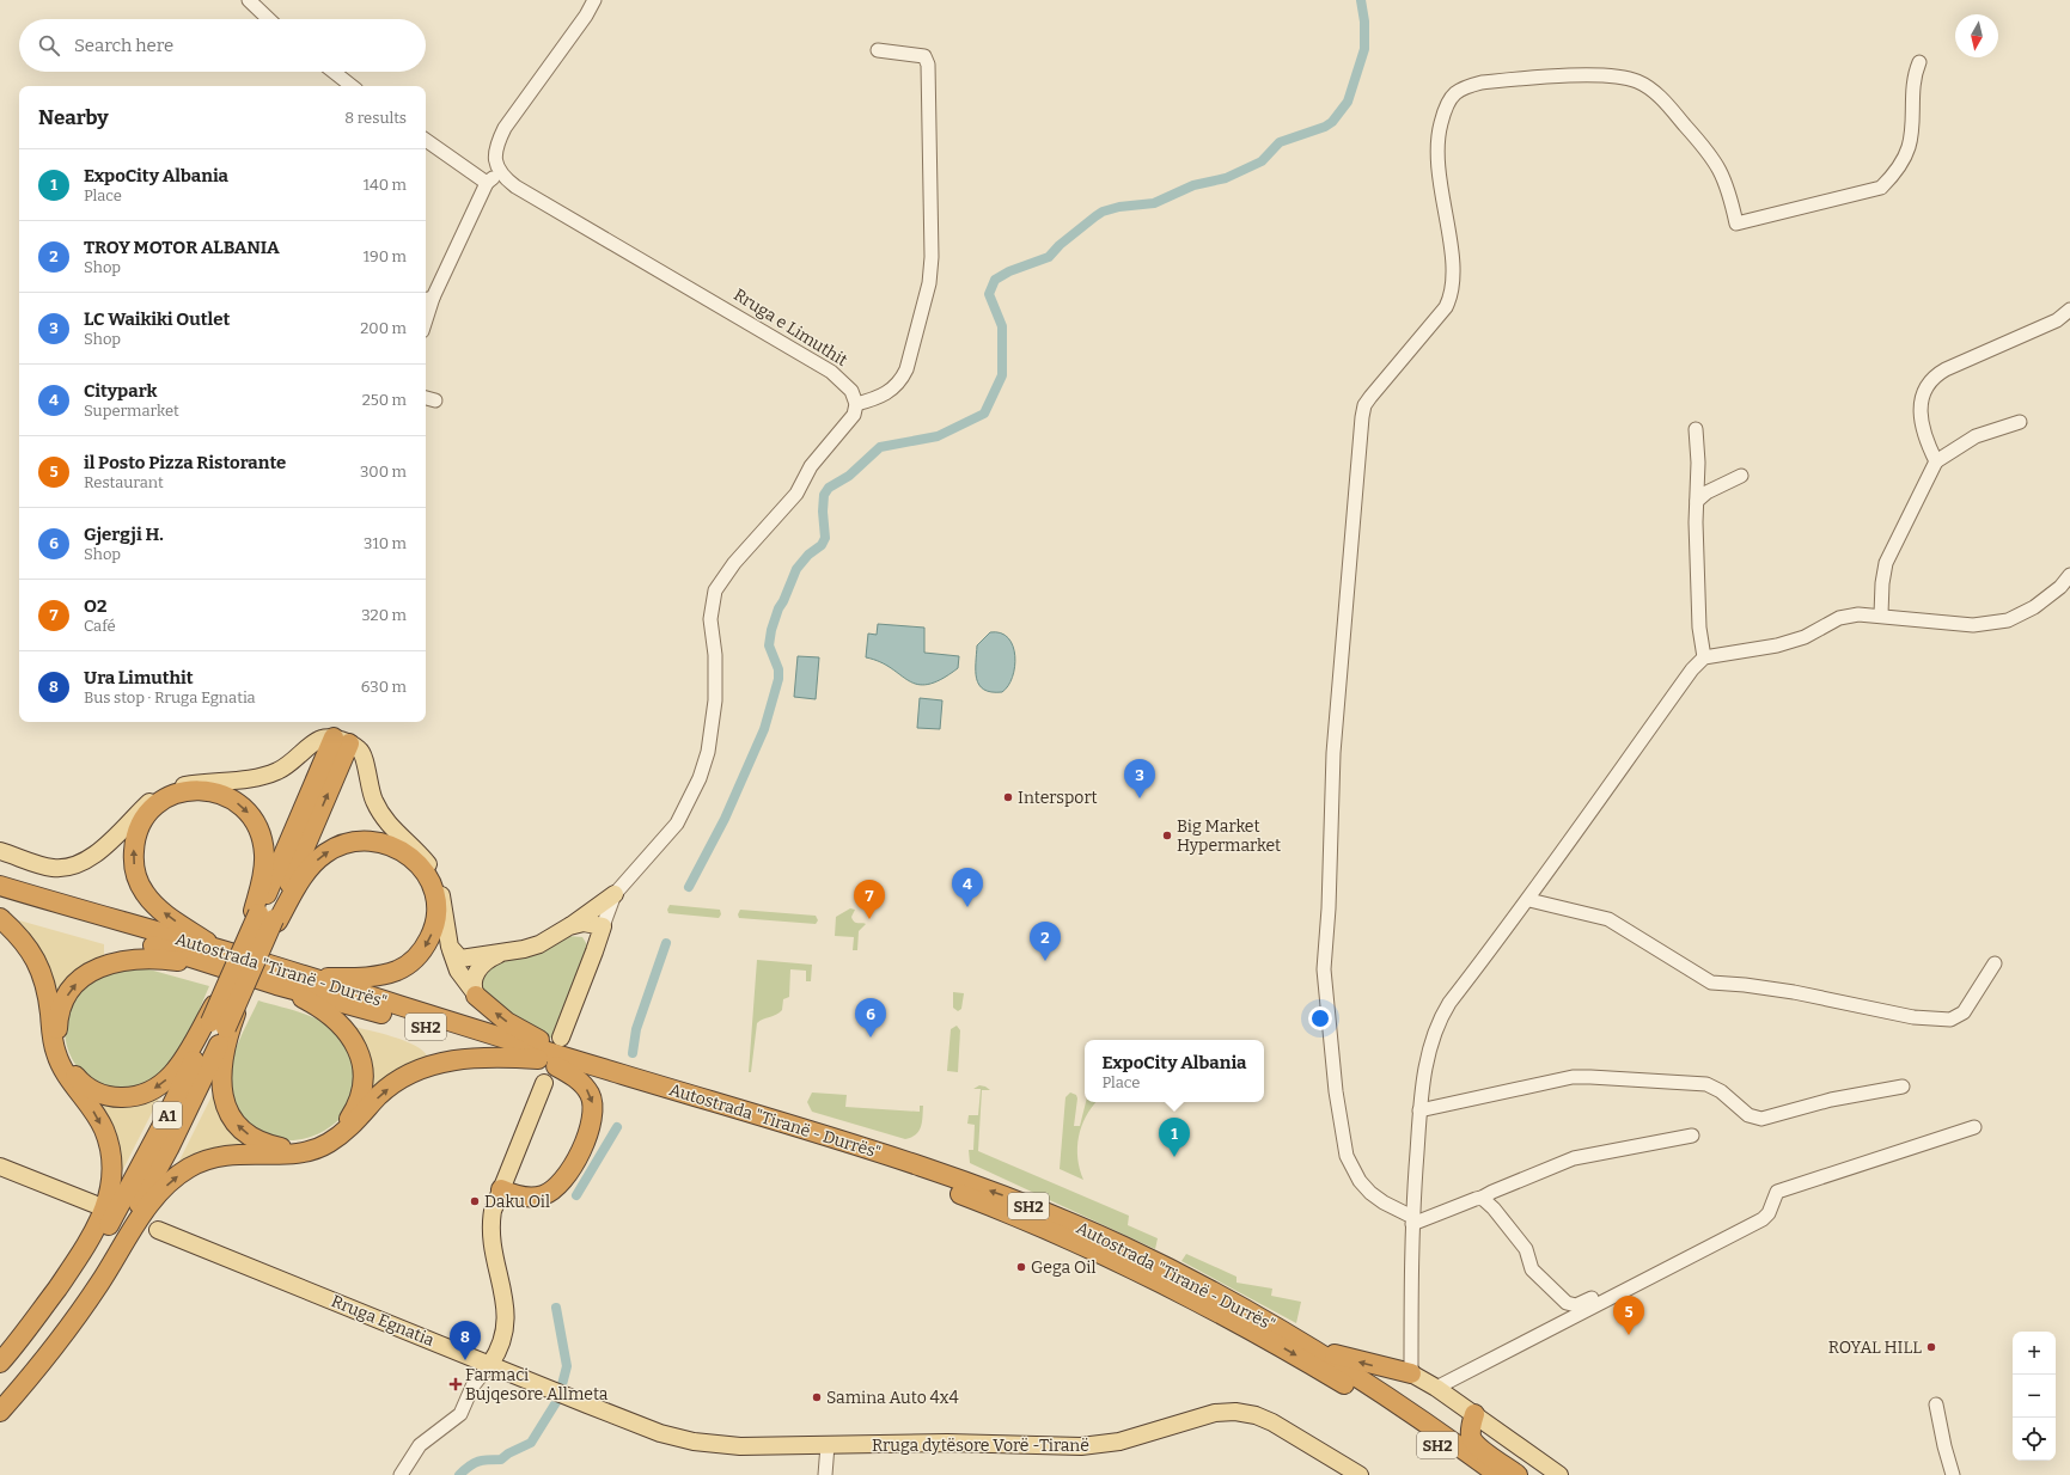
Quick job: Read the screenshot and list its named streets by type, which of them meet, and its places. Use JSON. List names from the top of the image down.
{
  "streets": {
    "highway": ["Autostrada \"Tiranë - Durrës\"", "SH2", "A1"],
    "main road": ["Rruga Egnatia", "Rruga dytësore Vorë -Tiranë"],
    "street": ["Rruga e Limuthit"]
  },
  "crossings": [
    ["Autostrada \"Tiranë - Durrës\"", "A1"],
    ["Rruga Egnatia", "Rruga dytësore Vorë -Tiranë"]
  ],
  "places": {
    "other": [
      "Intersport",
      "Big Market Hypermarket",
      "Daku Oil",
      "Gega Oil",
      "ROYAL HILL",
      "Samina Auto 4x4"
    ],
    "health": ["Farmaci Bujqesore Allmeta"]
  },
  "north": "bottom",
  "page": {
    "search": "Search here",
    "heading": ["Nearby", "8 results"],
    "list": [
      {
        "mark": "1",
        "name": "ExpoCity Albania",
        "note": "Place",
        "value": "140 m"
      },
      {
        "mark": "2",
        "name": "TROY MOTOR ALBANIA",
        "note": "Shop",
        "value": "190 m"
      },
      {
        "mark": "3",
        "name": "LC Waikiki Outlet",
        "note": "Shop",
        "value": "200 m"
      },
      {
        "mark": "4",
        "name": "Citypark",
        "note": "Supermarket",
        "value": "250 m"
      },
      {
        "mark": "5",
        "name": "il Posto Pizza Ristorante",
        "note": "Restaurant",
        "value": "300 m"
      },
      {
        "mark": "6",
        "name": "Gjergji H.",
        "note": "Shop",
        "value": "310 m"
      },
      {
        "mark": "7",
        "name": "O2",
        "note": "Café",
        "value": "320 m"
      },
      {
        "mark": "8",
        "name": "Ura Limuthit",
        "note": "Bus stop · Rruga Egnatia",
        "value": "630 m"
      }
    ],
    "pins": [
      "3",
      "4",
      "7",
      "2",
      "6",
      "1",
      "5",
      "8"
    ],
    "popup": ["ExpoCity Albania", "Place"],
    "map_buttons": ["+", "−"]
  }
}
